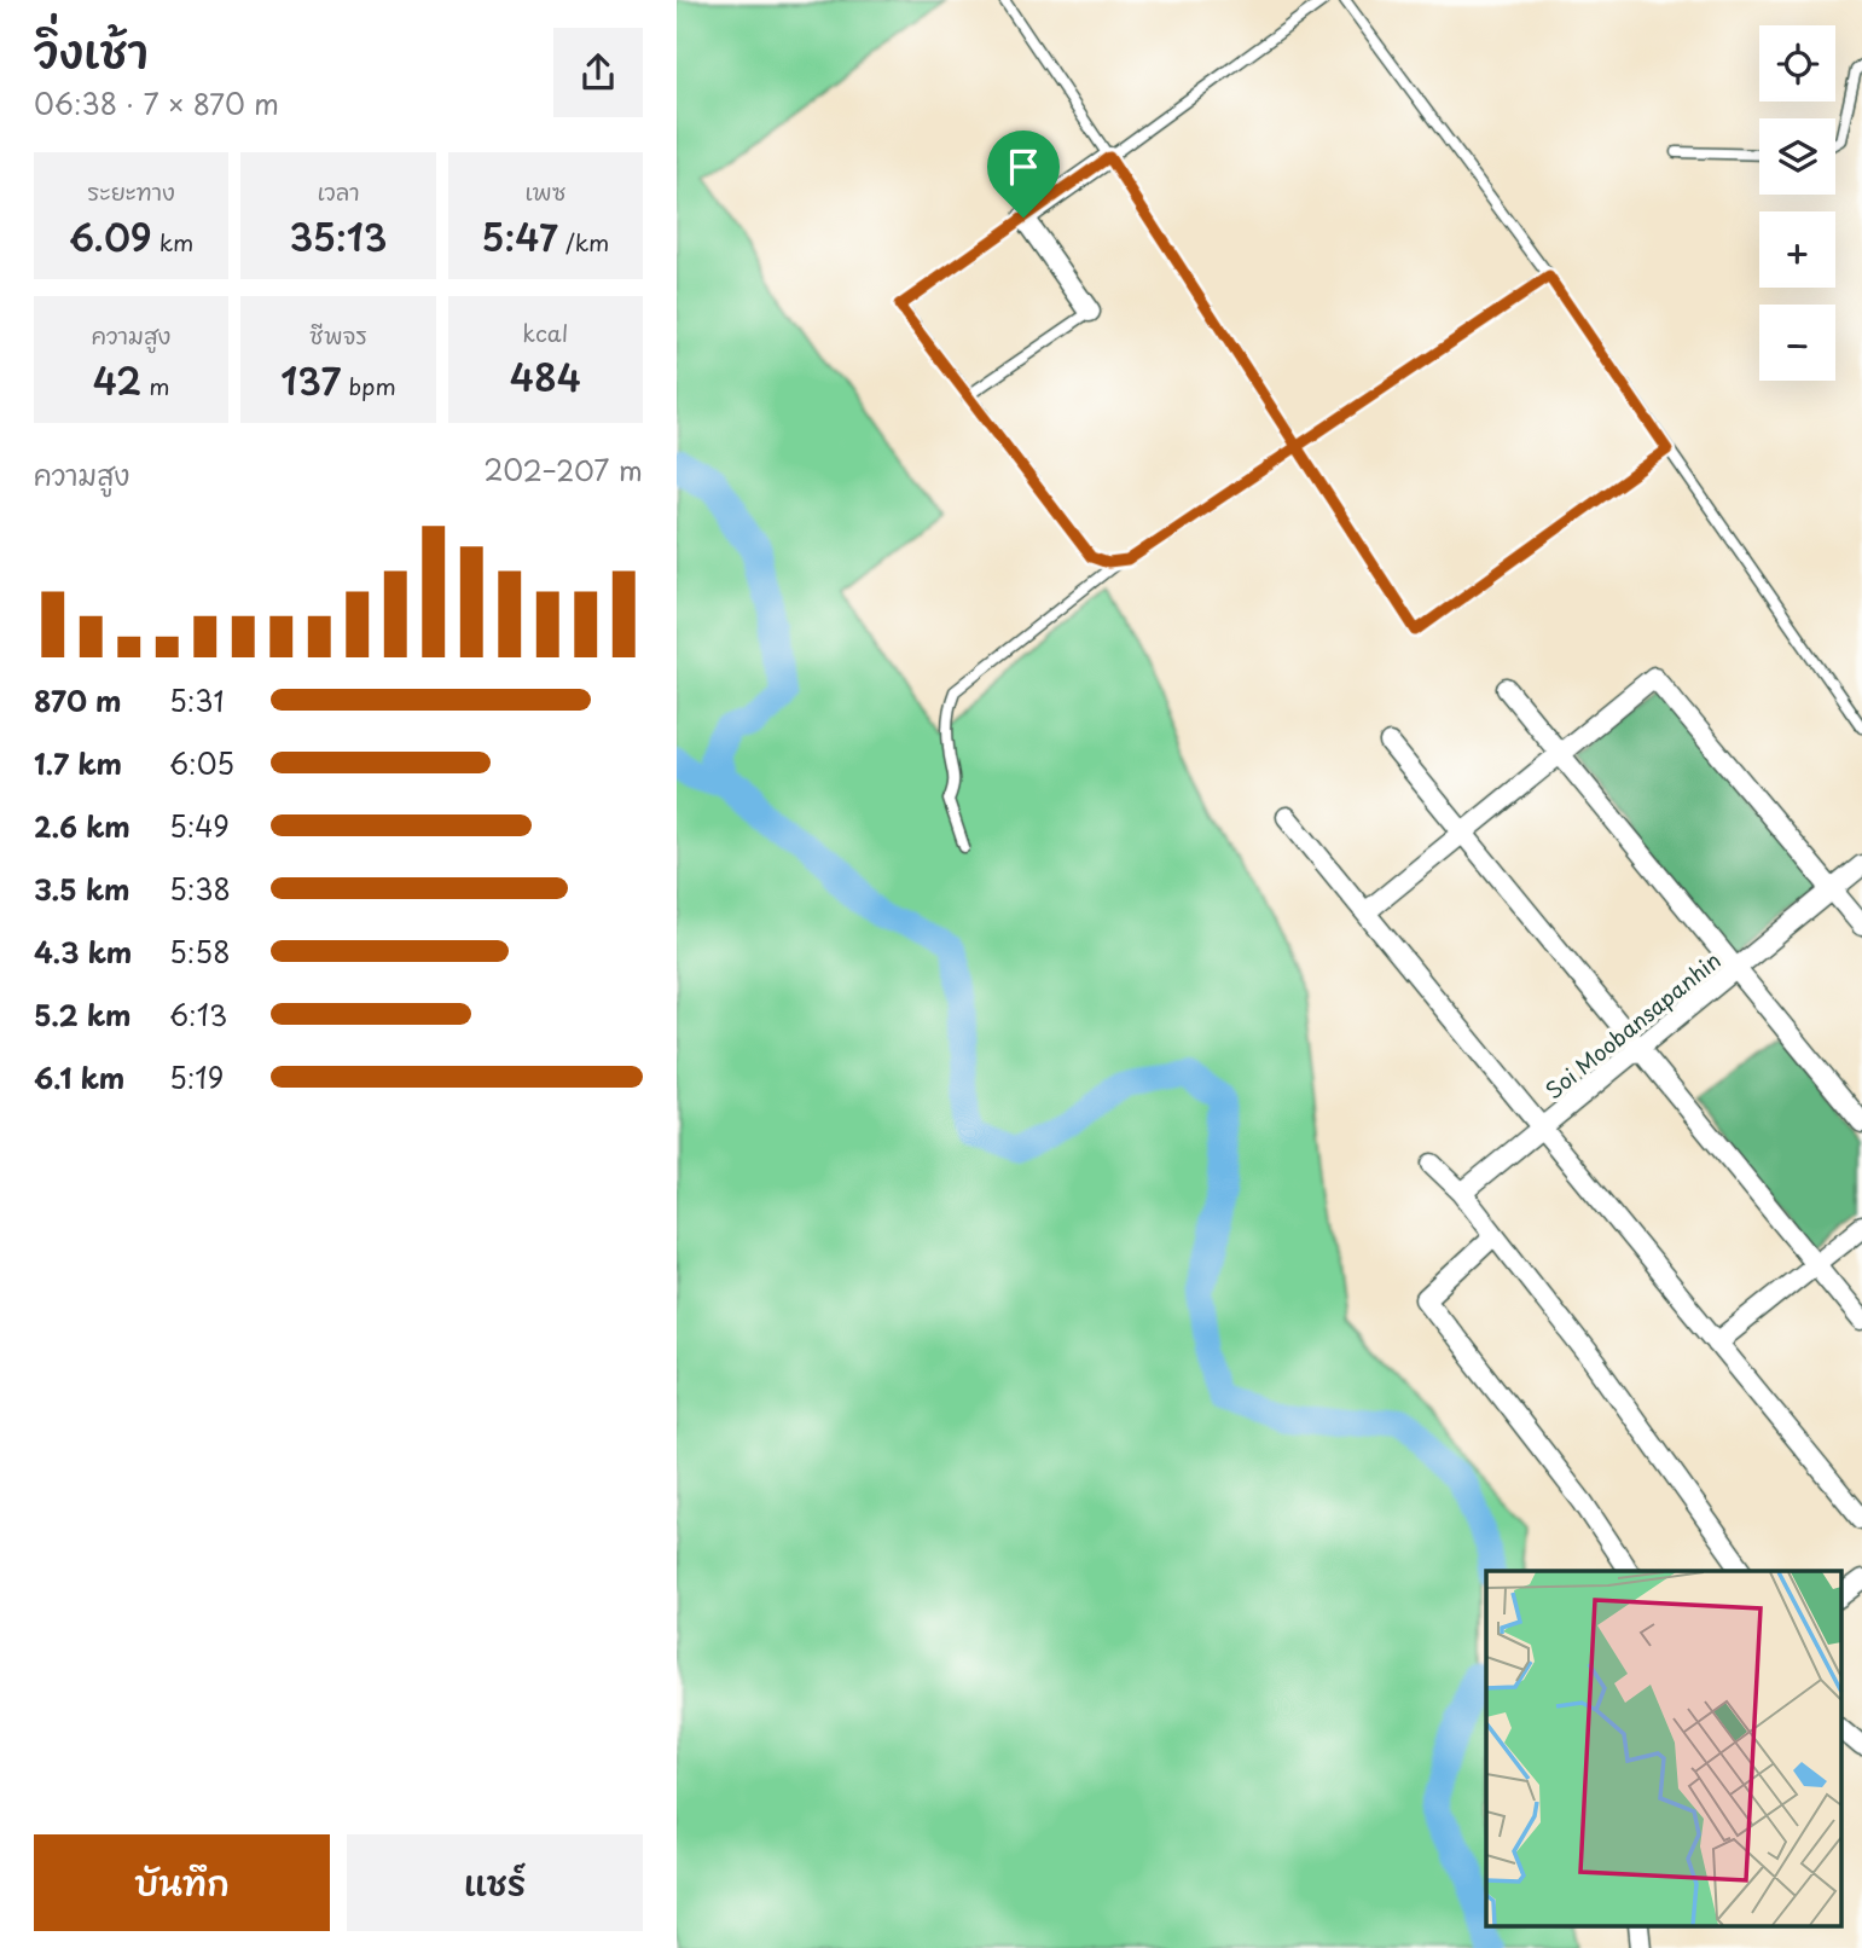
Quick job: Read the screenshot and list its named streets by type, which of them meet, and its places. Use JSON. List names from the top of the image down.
{
  "streets": {
    "street": ["Soi Moobansapanhin"]
  },
  "page": {
    "heading": ["วิ่งเช้า", "06:38 · 7 × 870 m"],
    "map_buttons": ["+", "−"],
    "stats": [
      ["ระยะทาง", "6.09 km"],
      ["เวลา", "35:13"],
      ["เพซ", "5:47 /km"],
      ["ความสูง", "42 m"],
      ["ชีพจร", "137 bpm"],
      ["kcal", "484"]
    ],
    "chart": ["ความสูง", "202–207 m"],
    "list": [
      {
        "name": "870 m",
        "note": "5:31"
      },
      {
        "name": "1.7 km",
        "note": "6:05"
      },
      {
        "name": "2.6 km",
        "note": "5:49"
      },
      {
        "name": "3.5 km",
        "note": "5:38"
      },
      {
        "name": "4.3 km",
        "note": "5:58"
      },
      {
        "name": "5.2 km",
        "note": "6:13"
      },
      {
        "name": "6.1 km",
        "note": "5:19"
      }
    ],
    "buttons": ["บันทึก", "แชร์"]
  }
}
